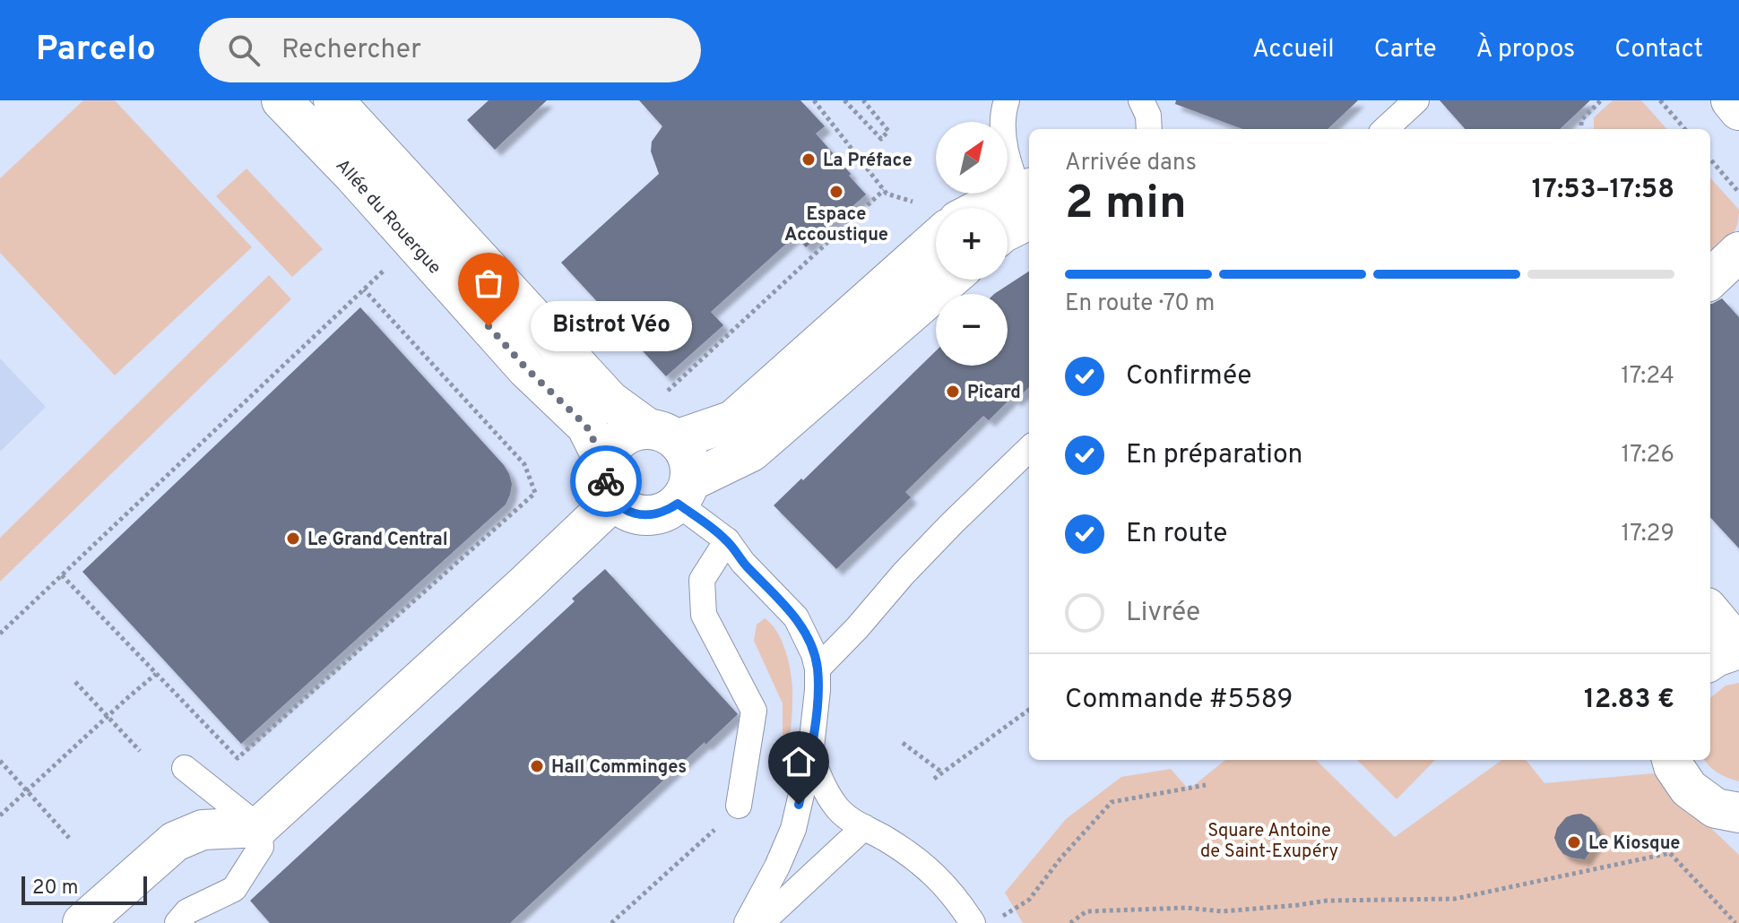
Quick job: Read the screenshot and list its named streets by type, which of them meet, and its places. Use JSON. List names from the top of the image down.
{
  "streets": {
    "street": ["Allée du Rouergue"]
  },
  "parks": ["Square Antoine de Saint-Exupéry"],
  "places": [
    "La Préface",
    "Espace Accoustique",
    "Bistrot Véo",
    "Picard",
    "Le Grand Central",
    "Hall Comminges",
    "Le Kiosque"
  ],
  "scale_bar": "20 m",
  "north": "top right",
  "page": {
    "header": "Parcelo",
    "search": "Rechercher",
    "nav": [
      "Accueil",
      "Carte",
      "À propos",
      "Contact"
    ],
    "map_buttons": ["+", "−"],
    "heading": ["2 min", "Arrivée dans", "17:53–17:58"],
    "panel": ["Commande #5589", "12.83 €"],
    "bar": "En route · 70 m",
    "bubble": "Bistrot Véo",
    "list": [
      ["Confirmée", "17:24"],
      ["En préparation", "17:26"],
      ["En route", "17:29"],
      "Livrée"
    ],
    "scale": "20 m"
  }
}
